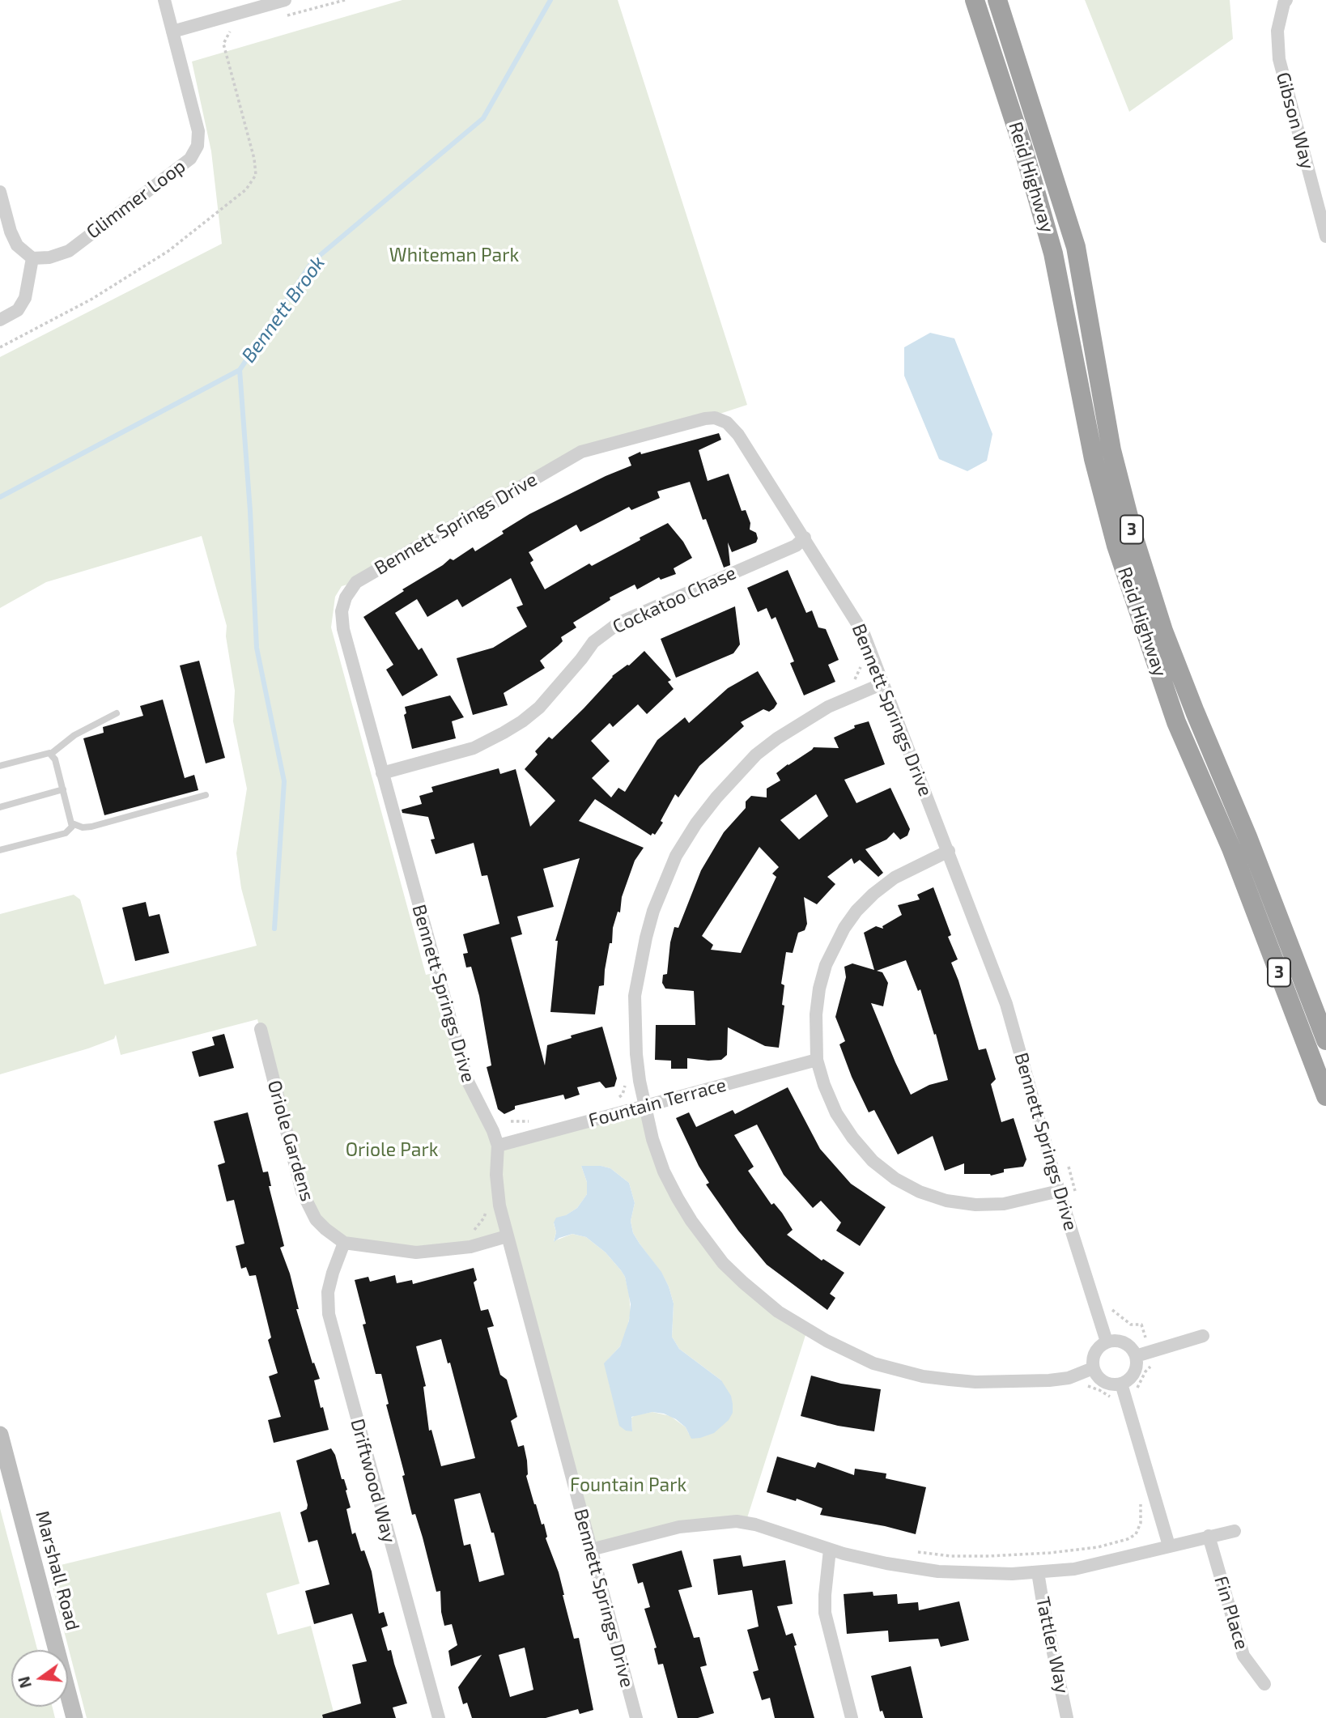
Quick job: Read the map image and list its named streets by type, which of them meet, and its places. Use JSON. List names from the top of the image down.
{
  "streets": {
    "highway": ["Reid Highway", "3"],
    "main road": ["Marshall Road"],
    "street": [
      "Gibson Way",
      "Glimmer Loop",
      "Bennett Springs Drive",
      "Cockatoo Chase",
      "Fountain Terrace",
      "Oriole Gardens",
      "Driftwood Way",
      "Fin Place",
      "Tattler Way"
    ]
  },
  "crossings": [
    ["Bennett Springs Drive", "Cockatoo Chase"],
    ["Bennett Springs Drive", "Fountain Terrace"],
    ["Oriole Gardens", "Driftwood Way"]
  ],
  "water": ["Bennett Brook"],
  "parks": ["Whiteman Park", "Oriole Park", "Fountain Park"],
  "north": "left"
}
